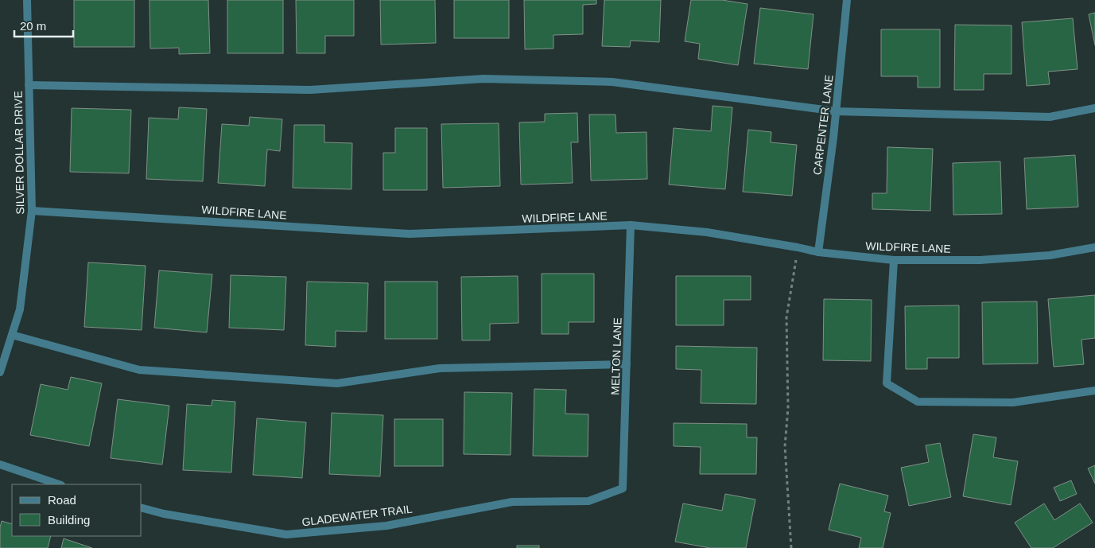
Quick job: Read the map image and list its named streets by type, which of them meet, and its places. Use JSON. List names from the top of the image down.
{
  "streets": {
    "street": [
      "CARPENTER LANE",
      "SILVER DOLLAR DRIVE",
      "WILDFIRE LANE",
      "MELTON LANE",
      "GLADEWATER TRAIL"
    ]
  },
  "crossings": [
    ["CARPENTER LANE", "WILDFIRE LANE"],
    ["SILVER DOLLAR DRIVE", "WILDFIRE LANE"],
    ["WILDFIRE LANE", "MELTON LANE"],
    ["MELTON LANE", "GLADEWATER TRAIL"]
  ],
  "legend": ["Road", "Building"],
  "scale_bar": "20 m"
}
